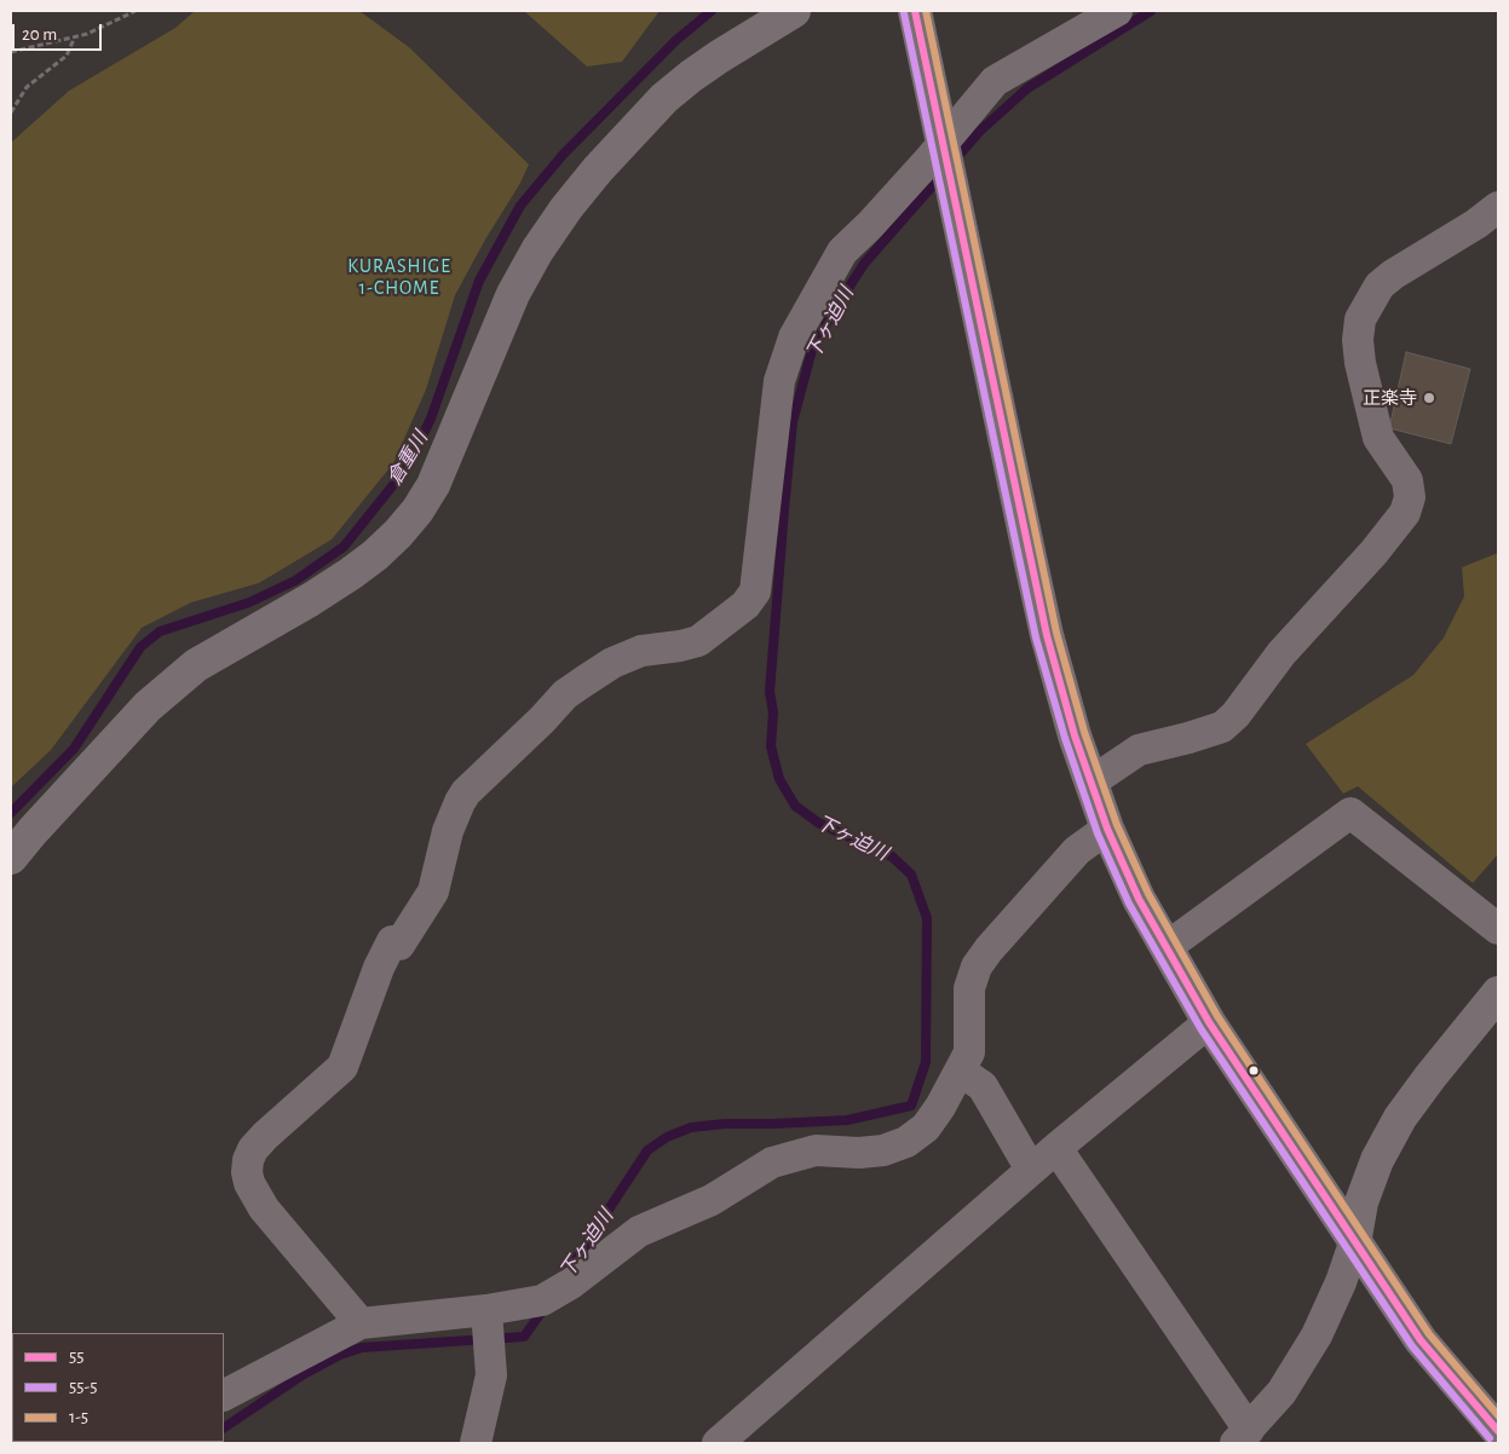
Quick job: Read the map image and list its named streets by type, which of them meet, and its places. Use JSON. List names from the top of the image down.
{
  "districts": ["KURASHIGE 1-CHOME"],
  "water": ["下ヶ迫川", "倉重川"],
  "places": ["正楽寺"],
  "lines": ["transit line 55", "transit line 1-5", "transit line 55-5"],
  "legend": ["55", "55-5", "1-5"],
  "scale_bar": "20 m"
}
